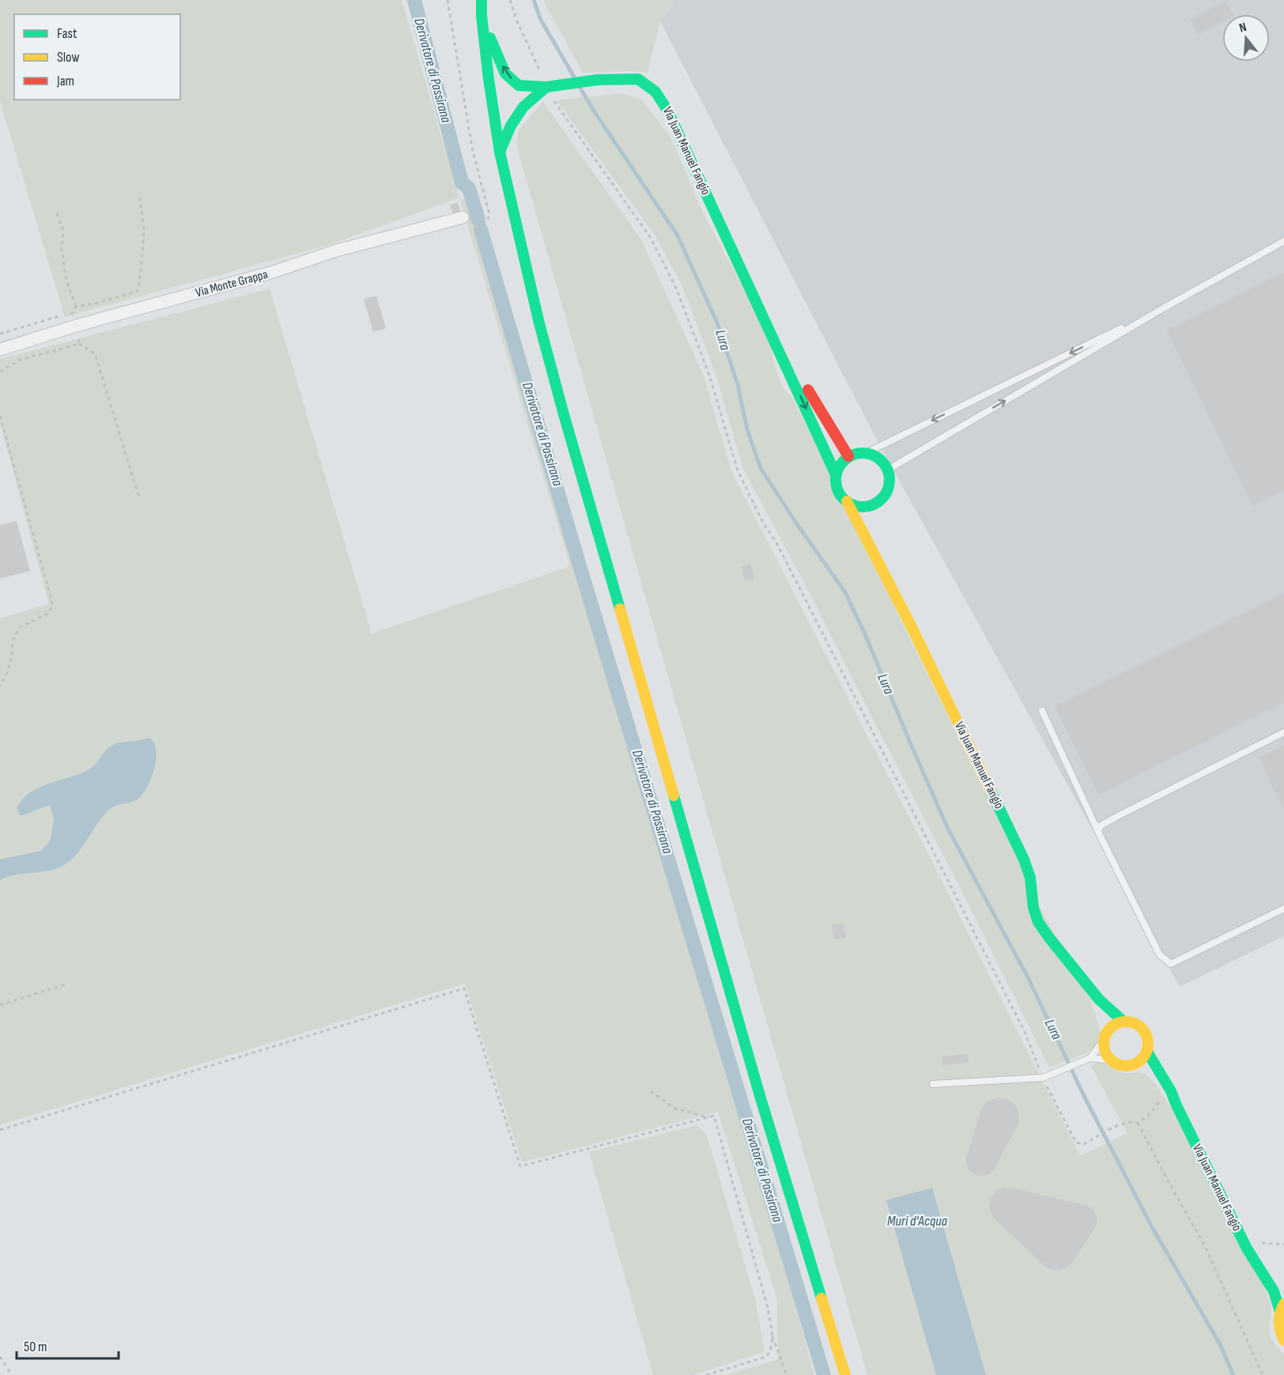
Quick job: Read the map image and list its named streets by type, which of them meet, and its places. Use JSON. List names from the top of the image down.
{
  "streets": {
    "street": ["Via Juan Manuel Fangio", "Via Monte Grappa"]
  },
  "water": ["Derivatore di Passirana", "Lura", "Muri d'Acqua"],
  "legend": ["Fast", "Slow", "Jam"],
  "scale_bar": "50 m",
  "north": "top"
}
